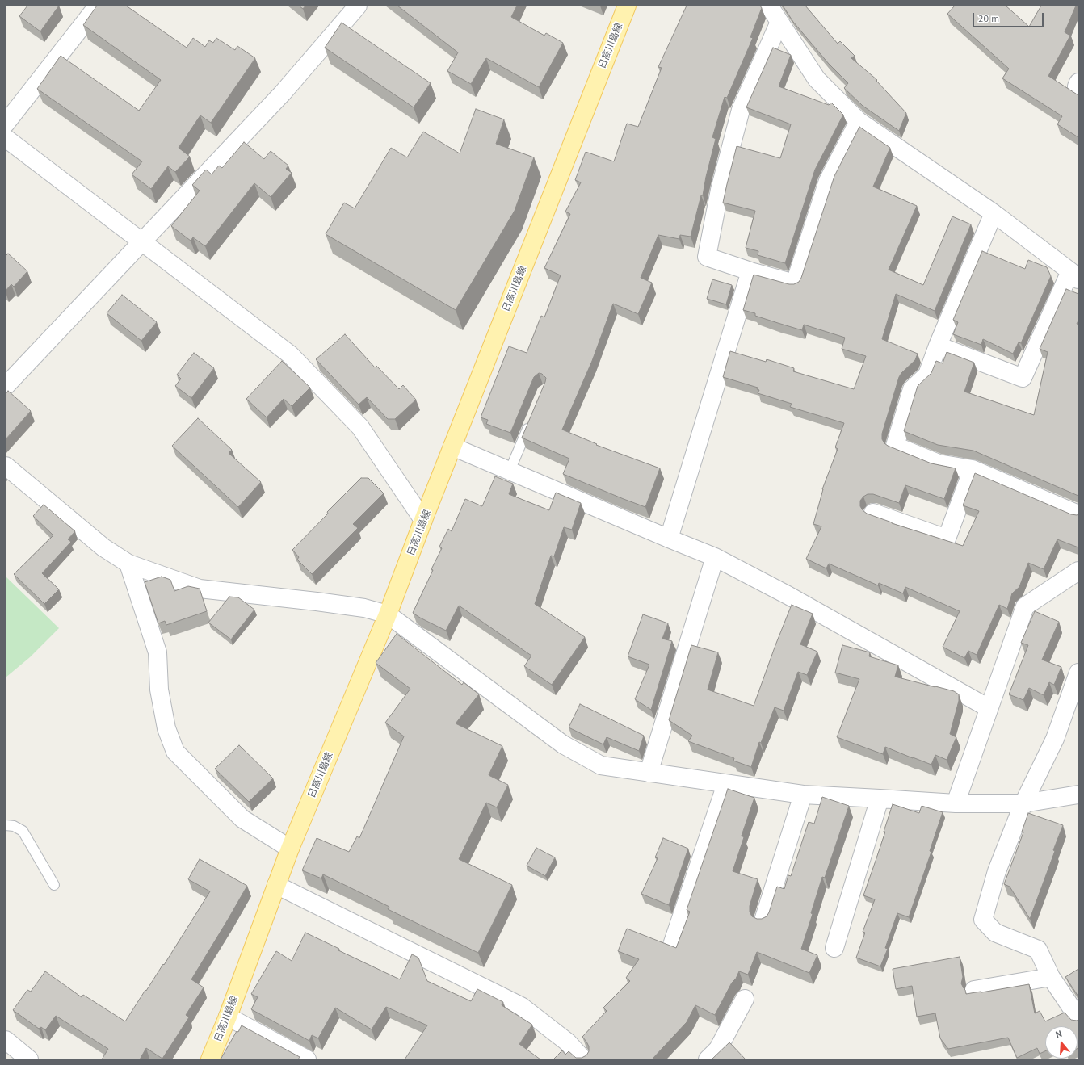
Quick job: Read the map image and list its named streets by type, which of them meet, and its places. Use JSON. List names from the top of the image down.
{
  "streets": {
    "main road": ["日高川島線"]
  },
  "scale_bar": "20 m",
  "north": "top"
}
